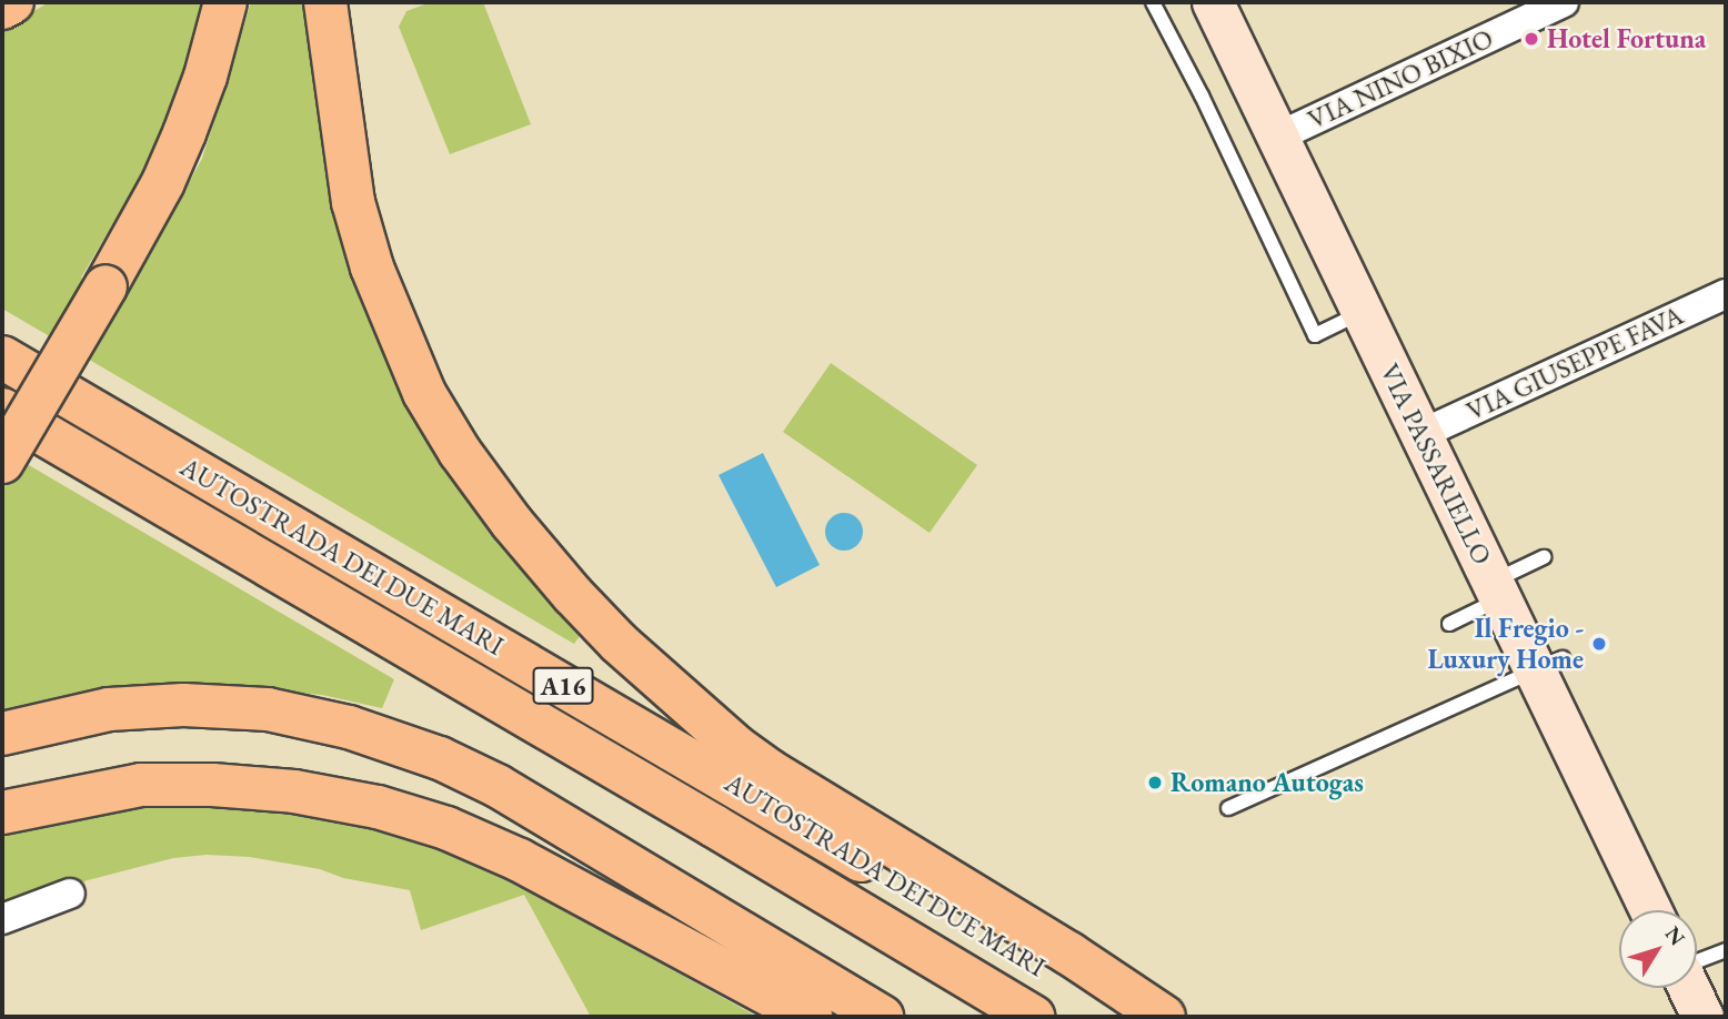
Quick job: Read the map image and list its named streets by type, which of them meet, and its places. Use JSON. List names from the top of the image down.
{
  "streets": {
    "highway": ["AUTOSTRADA DEI DUE MARI", "A16"],
    "street": ["VIA NINO BIXIO", "VIA GIUSEPPE FAVA", "VIA PASSARIELLO"]
  },
  "crossings": [
    ["VIA NINO BIXIO", "VIA PASSARIELLO"],
    ["VIA GIUSEPPE FAVA", "VIA PASSARIELLO"]
  ],
  "places": ["Hotel Fortuna", "Il Fregio - Luxury Home", "Romano Autogas"],
  "north": "top right"
}
